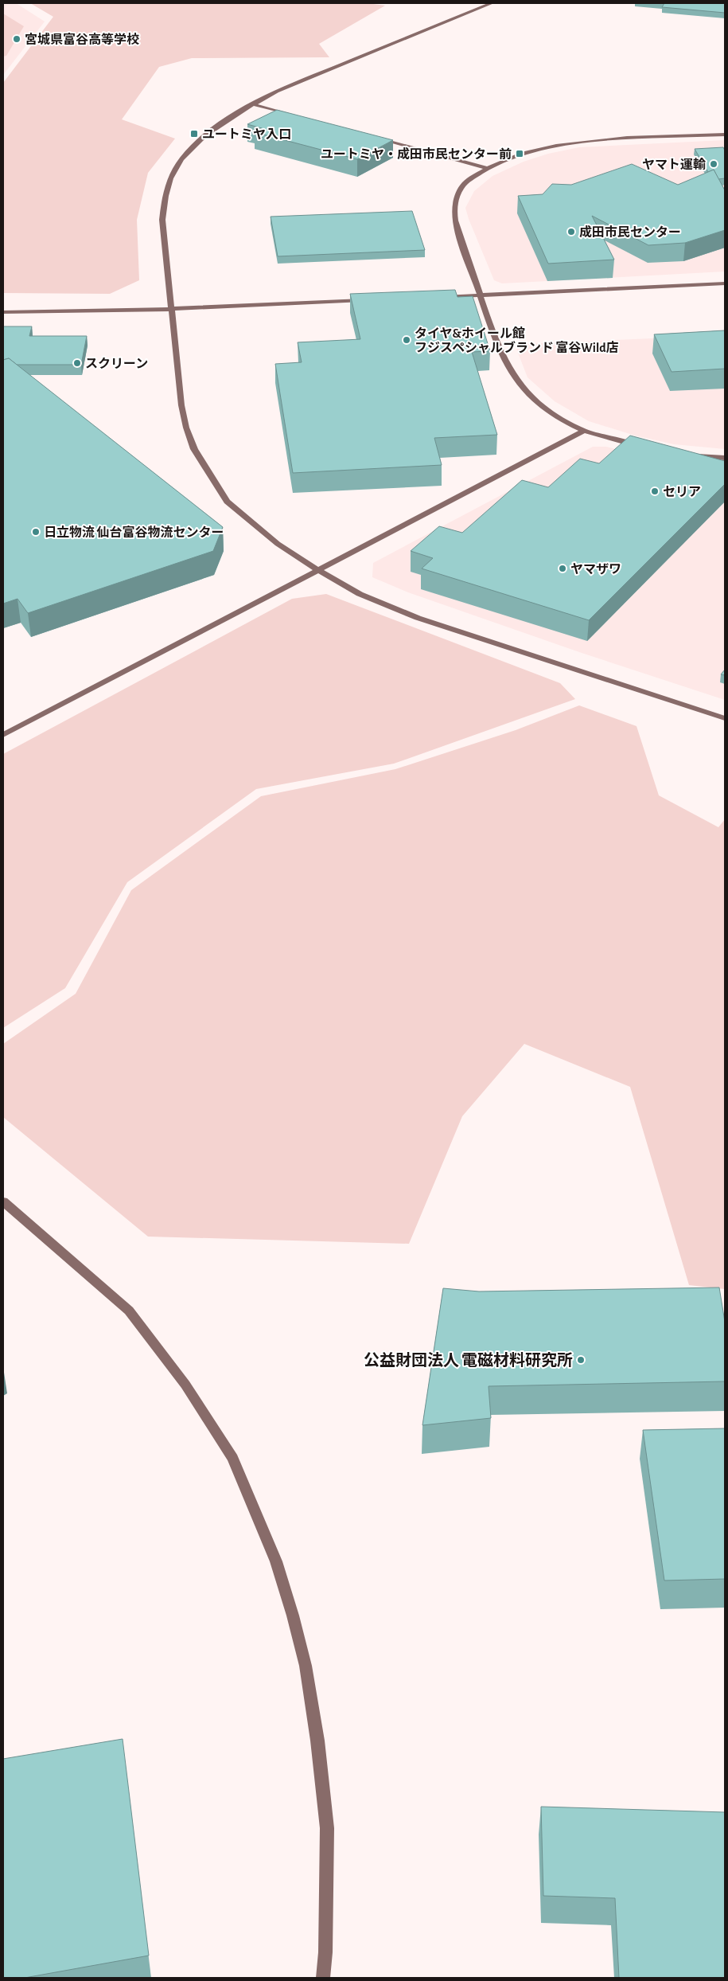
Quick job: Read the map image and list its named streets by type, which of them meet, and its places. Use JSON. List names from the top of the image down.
{
  "places": {
    "other": [
      "宮城県富谷高等学校",
      "ヤマト運輸",
      "成田市民センター",
      "タイヤ&ホイール館 フジスペシャルブランド 富谷Wild店",
      "スクリーン",
      "セリア",
      "日立物流 仙台富谷物流センター",
      "ヤマザワ",
      "公益財団法人 電磁材料研究所"
    ],
    "transit": ["ユートミヤ入口", "ユートミヤ・成田市民センター前"]
  }
}
